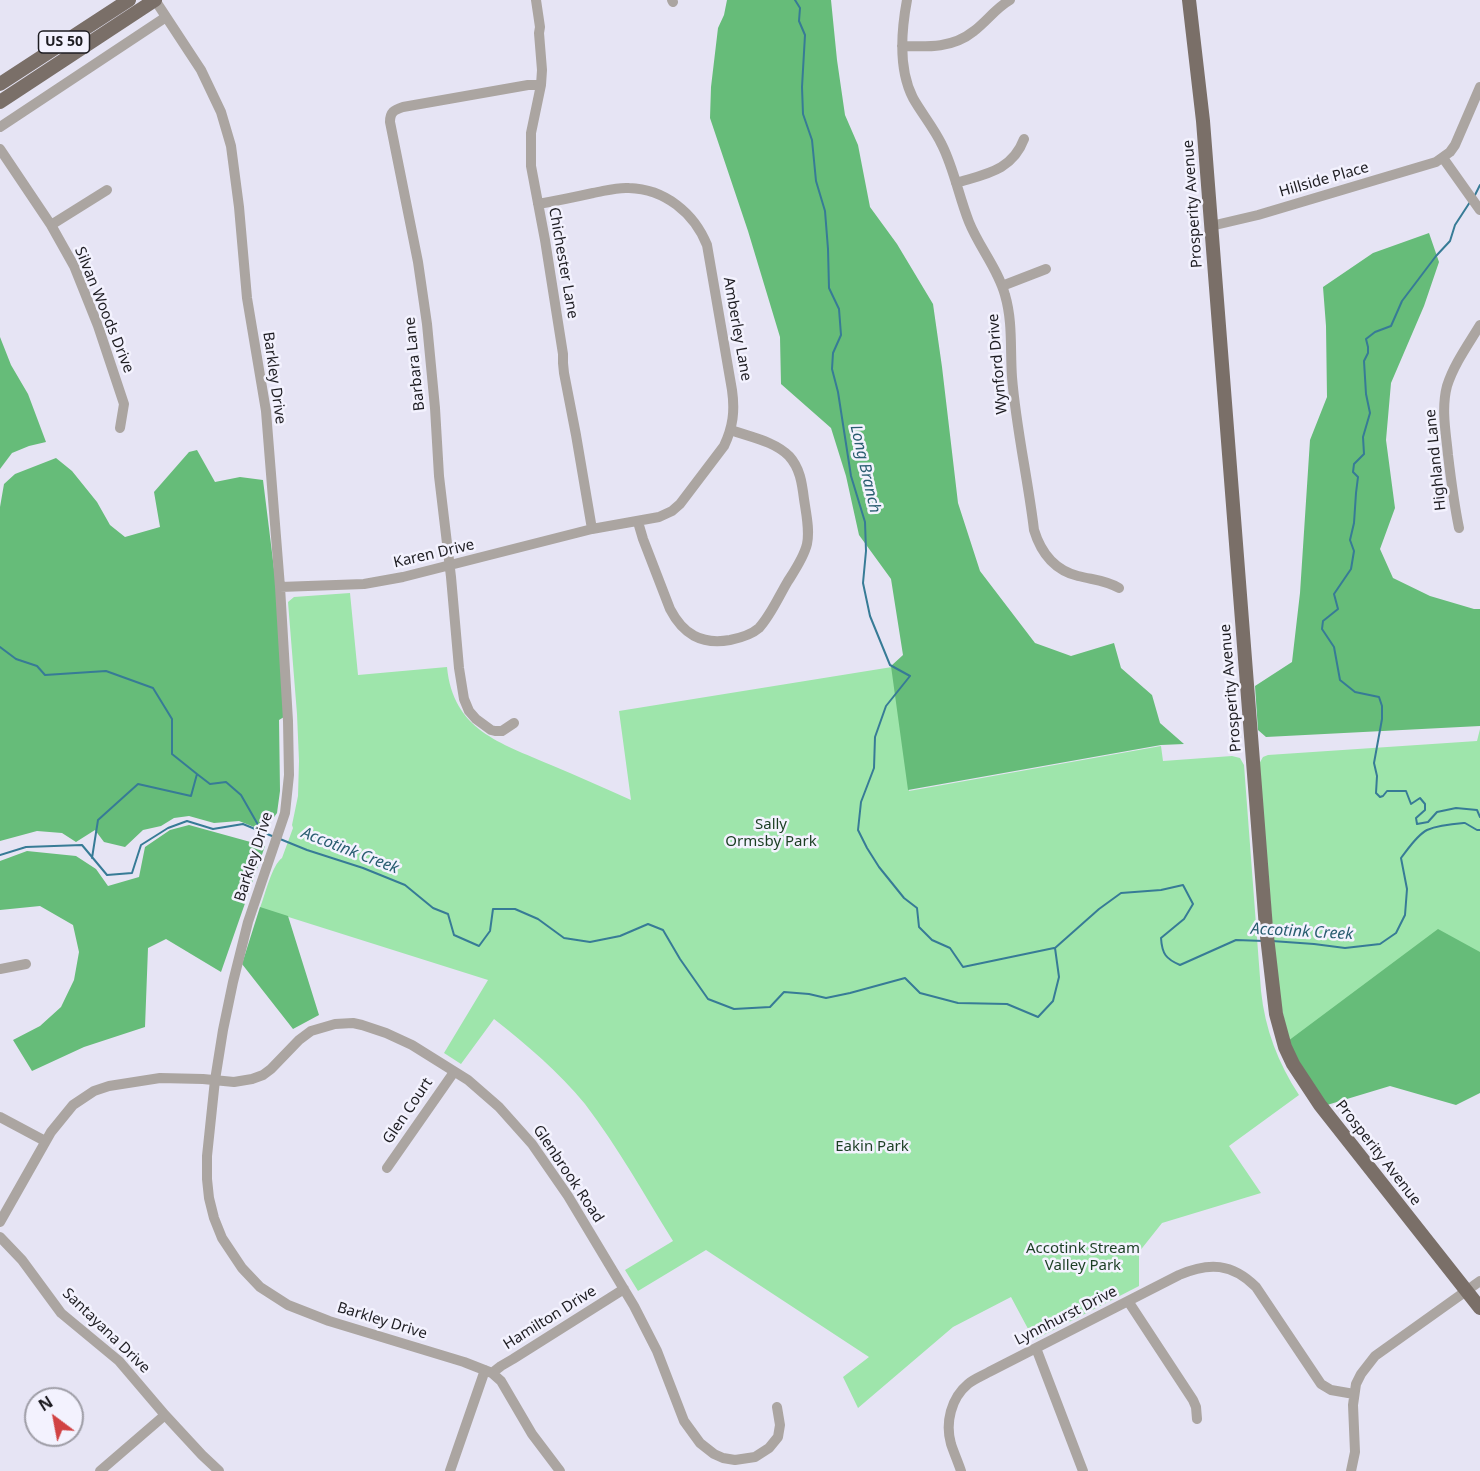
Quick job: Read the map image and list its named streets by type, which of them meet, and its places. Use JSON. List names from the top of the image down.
{
  "streets": {
    "main road": ["US 50", "Prosperity Avenue"],
    "street": [
      "Hillside Place",
      "Chichester Lane",
      "Silvan Woods Drive",
      "Amberley Lane",
      "Barbara Lane",
      "Wynford Drive",
      "Barkley Drive",
      "Highland Lane",
      "Karen Drive",
      "Glen Court",
      "Glenbrook Road",
      "Lynnhurst Drive",
      "Hamilton Drive",
      "Santayana Drive"
    ]
  },
  "crossings": [
    ["US 50", "Barkley Drive"],
    ["Hillside Place", "Prosperity Avenue"],
    ["Chichester Lane", "Amberley Lane"],
    ["Chichester Lane", "Barbara Lane"],
    ["Chichester Lane", "Karen Drive"],
    ["Amberley Lane", "Karen Drive"],
    ["Barbara Lane", "Karen Drive"],
    ["Barkley Drive", "Karen Drive"],
    ["Barkley Drive", "Glenbrook Road"],
    ["Barkley Drive", "Hamilton Drive"],
    ["Glen Court", "Glenbrook Road"],
    ["Glenbrook Road", "Hamilton Drive"]
  ],
  "water": ["Long Branch", "Accotink Creek"],
  "parks": ["Sally Ormsby Park", "Eakin Park", "Accotink Stream Valley Park"],
  "north": "top left"
}
